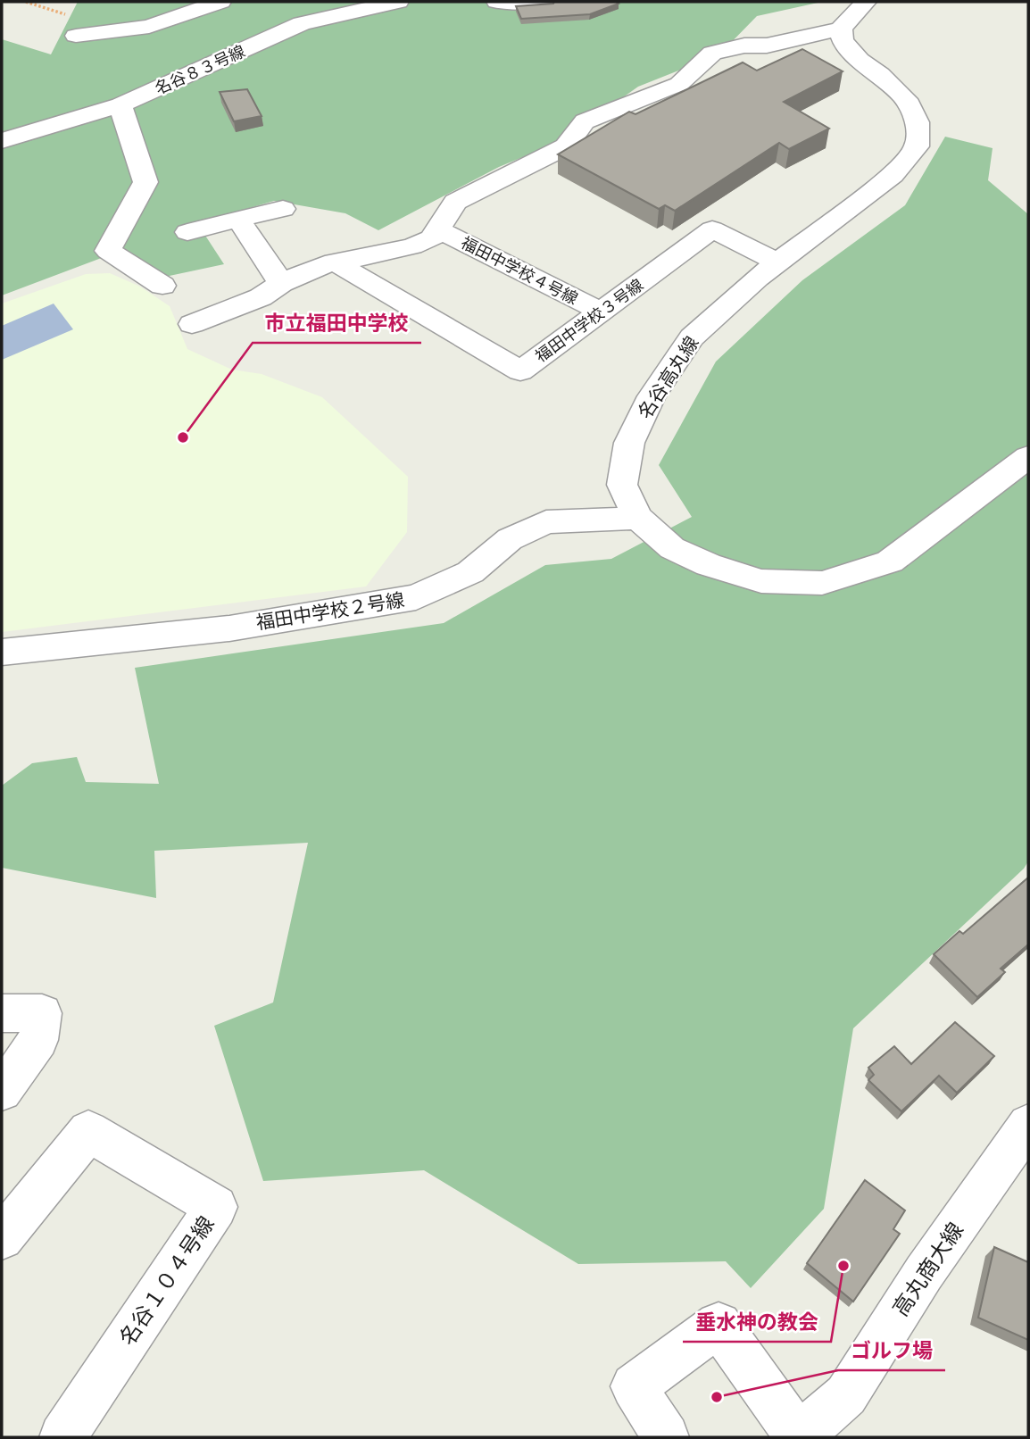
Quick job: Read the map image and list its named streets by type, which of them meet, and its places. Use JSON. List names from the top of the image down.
{
  "streets": {
    "street": [
      "名谷８３号線",
      "福田中学校４号線",
      "福田中学校３号線",
      "名谷高丸線",
      "福田中学校２号線",
      "高丸商大線",
      "名谷１０４号線"
    ]
  },
  "crossings": [
    ["福田中学校４号線", "福田中学校３号線"],
    ["福田中学校３号線", "名谷高丸線"],
    ["名谷高丸線", "福田中学校２号線"]
  ],
  "places": ["市立福田中学校", "垂水神の教会", "ゴルフ場"]
}
